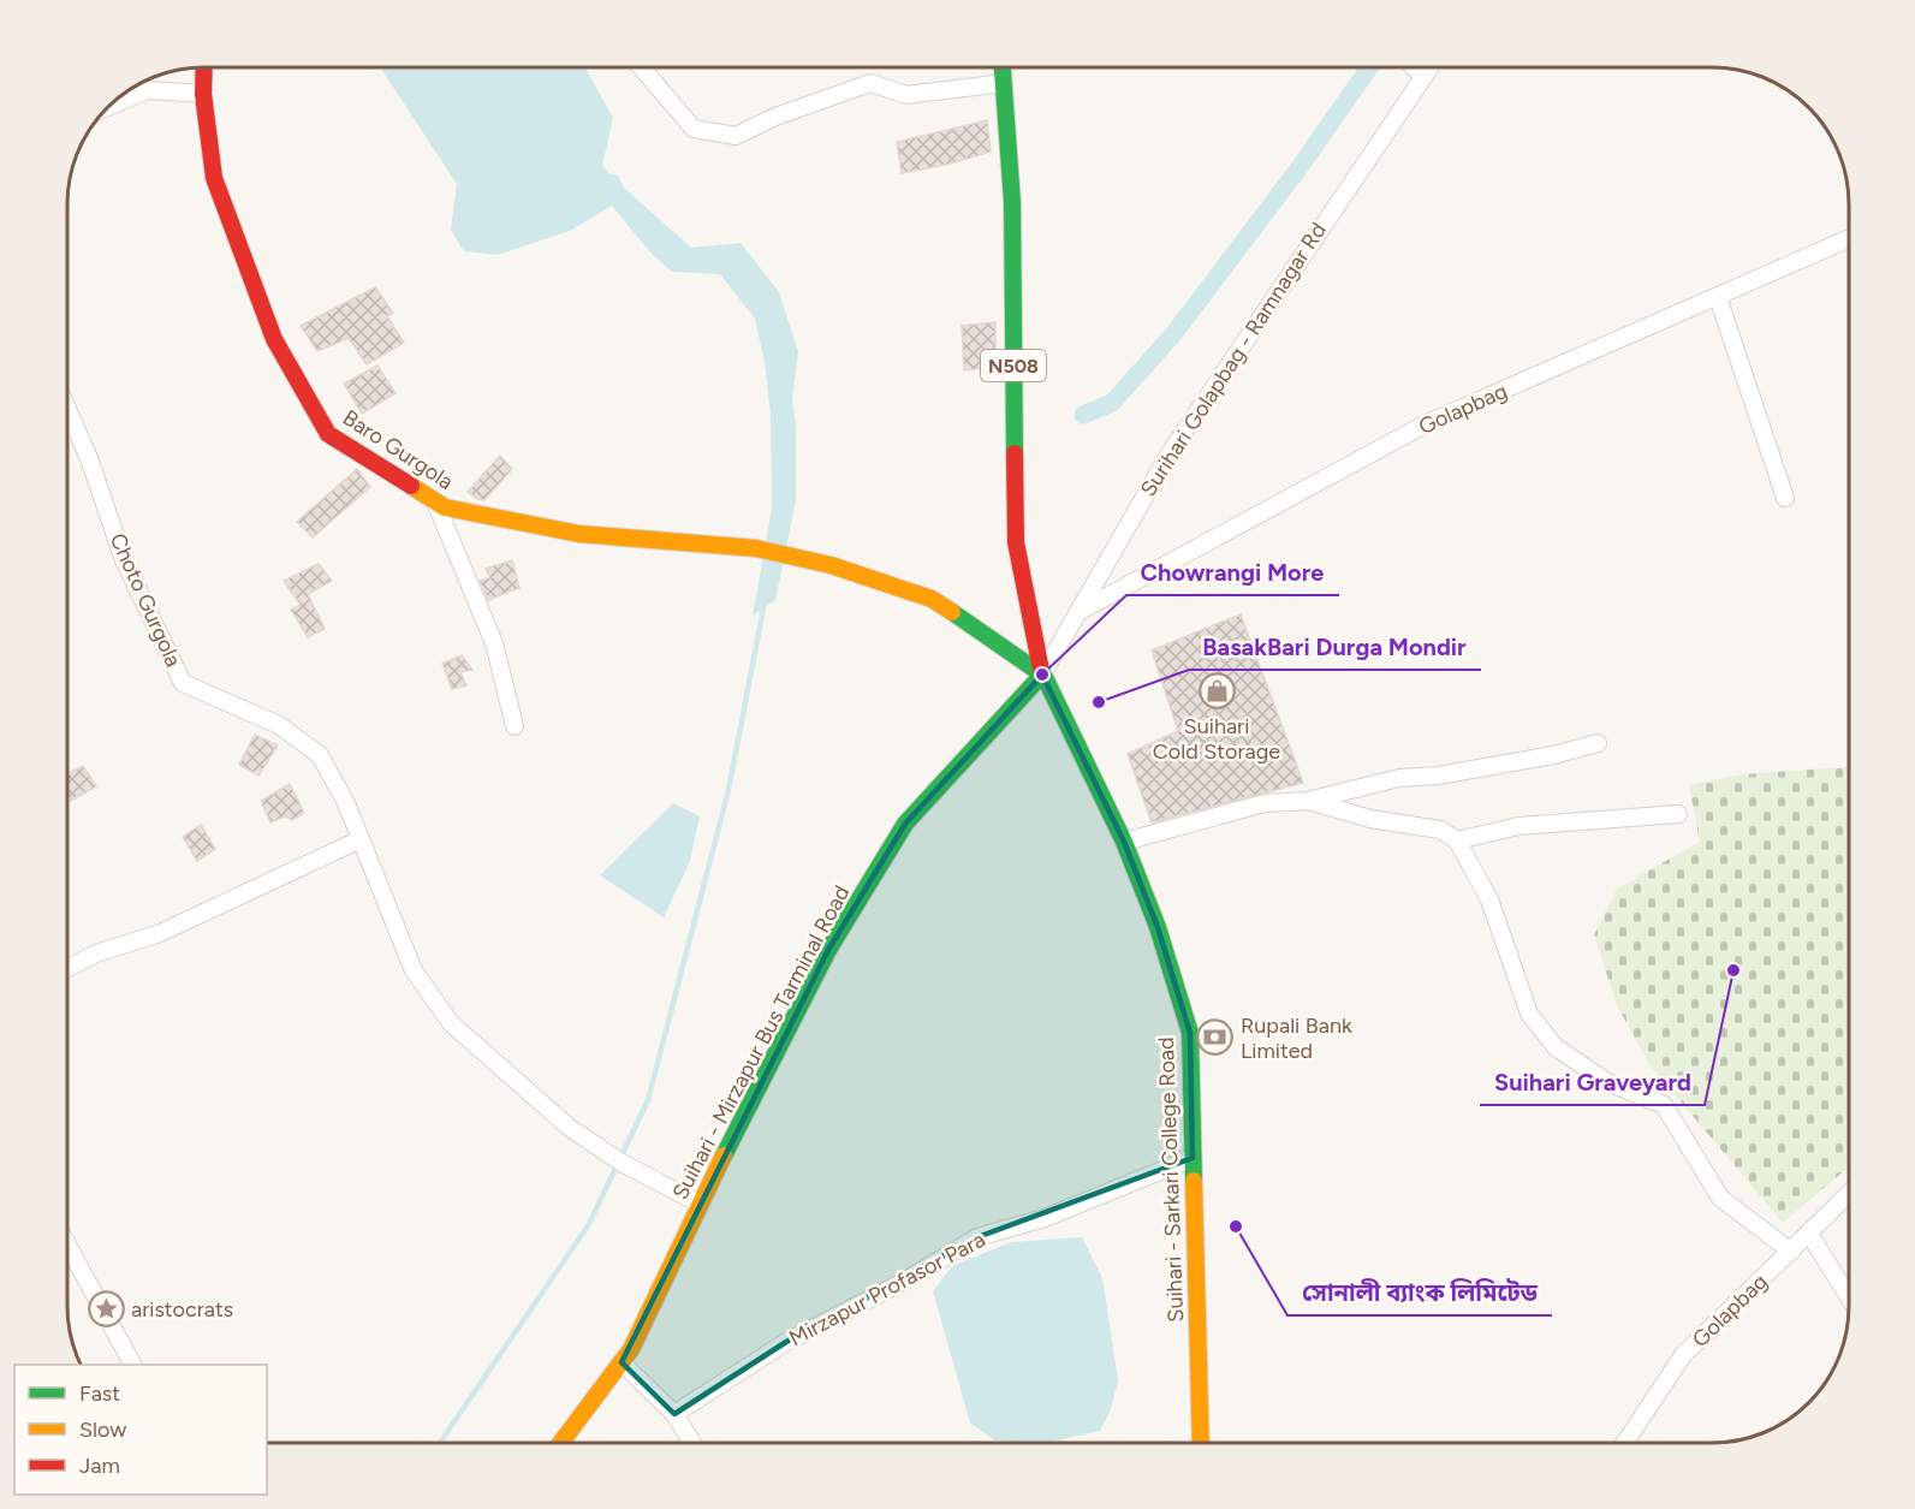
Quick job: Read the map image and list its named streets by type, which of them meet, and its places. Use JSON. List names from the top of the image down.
{
  "streets": {
    "main road": [
      "N508",
      "Baro Gurgola",
      "Suihari - Mirzapur Bus Tarminal Road",
      "Suihari - Sarkari College Road"
    ],
    "street": [
      "Surihari Golapbag - Ramnagar Rd",
      "Golapbag",
      "Choto Gurgola",
      "Mirzapur Profasor Para"
    ]
  },
  "crossings": [
    ["Surihari Golapbag - Ramnagar Rd", "N508"],
    ["Surihari Golapbag - Ramnagar Rd", "Golapbag"],
    ["Surihari Golapbag - Ramnagar Rd", "Baro Gurgola"],
    ["Surihari Golapbag - Ramnagar Rd", "Suihari - Mirzapur Bus Tarminal Road"],
    ["Surihari Golapbag - Ramnagar Rd", "Suihari - Sarkari College Road"],
    ["N508", "Baro Gurgola"],
    ["N508", "Suihari - Mirzapur Bus Tarminal Road"],
    ["N508", "Suihari - Sarkari College Road"],
    ["Baro Gurgola", "Suihari - Mirzapur Bus Tarminal Road"],
    ["Baro Gurgola", "Suihari - Sarkari College Road"],
    ["Choto Gurgola", "Suihari - Mirzapur Bus Tarminal Road"],
    ["Suihari - Mirzapur Bus Tarminal Road", "Suihari - Sarkari College Road"],
    ["Suihari - Sarkari College Road", "Mirzapur Profasor Para"]
  ],
  "places": {
    "other": [
      "Chowrangi More",
      "BasakBari Durga Mondir",
      "Suihari Graveyard",
      "সোনালী ব্যাংক লিমিটেড"
    ],
    "shop": ["Suihari Cold Storage"],
    "bank": ["Rupali Bank Limited"],
    "place": ["aristocrats"]
  },
  "legend": ["Fast", "Slow", "Jam"]
}
